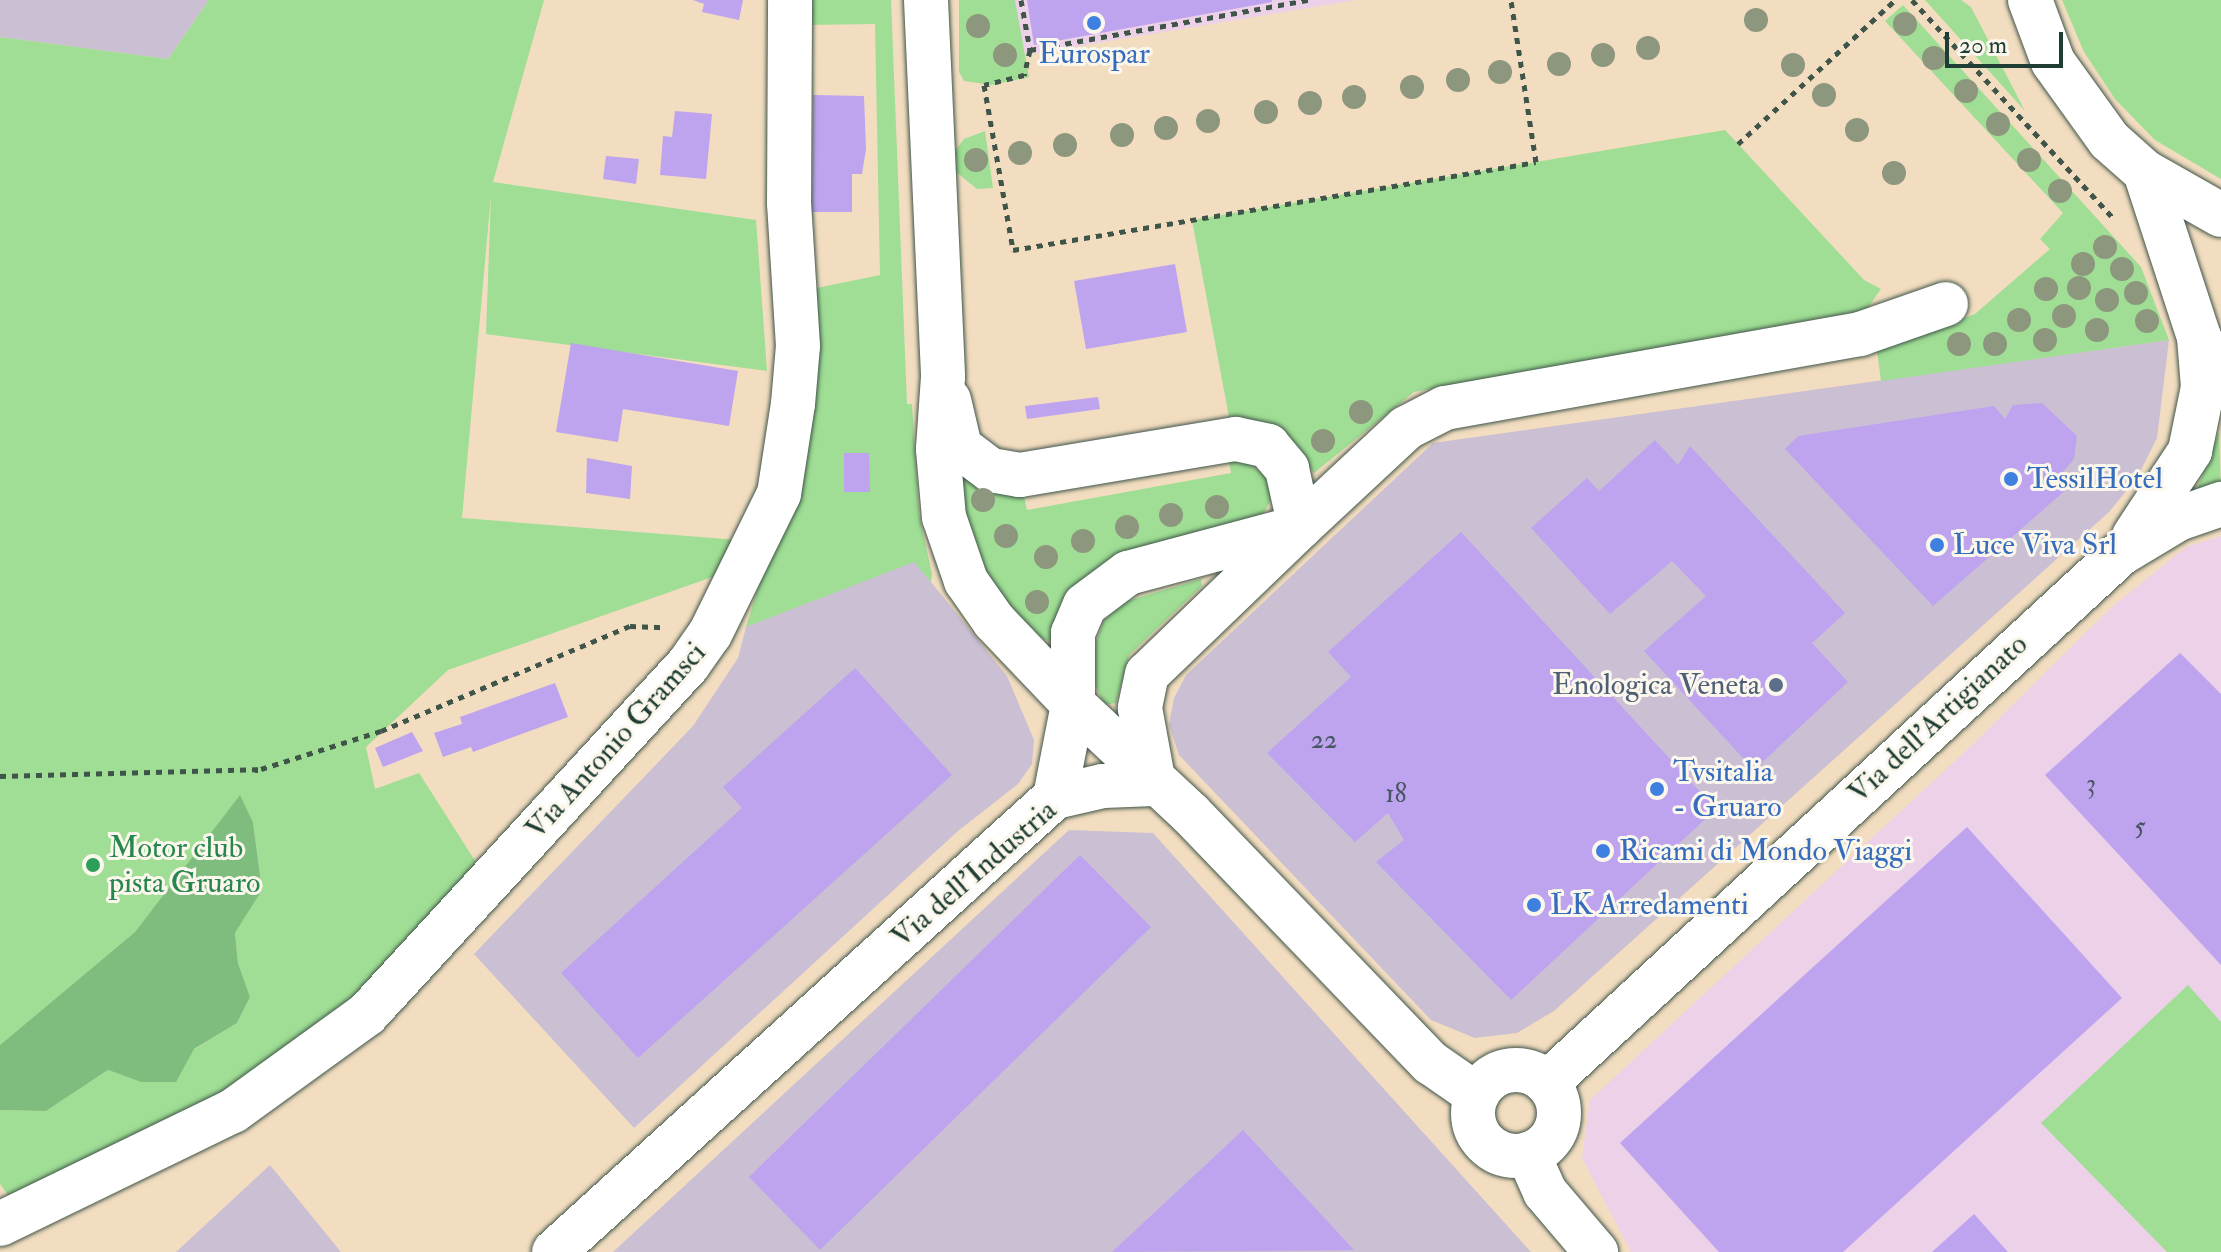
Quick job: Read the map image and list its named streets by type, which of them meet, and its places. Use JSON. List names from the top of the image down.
{
  "streets": {
    "street": ["Via dell'Artigianato", "Via Antonio Gramsci", "Via dell'Industria"]
  },
  "places": [
    "Eurospar",
    "TessilHotel",
    "Luce Viva Srl",
    "Enologica Veneta",
    "Tvsitalia - Gruaro",
    "Ricami di Mondo Viaggi",
    "Motor club pista Gruaro",
    "LK Arredamenti"
  ],
  "house_numbers": [
    "22",
    "3",
    "18",
    "5"
  ],
  "scale_bar": "20 m"
}
